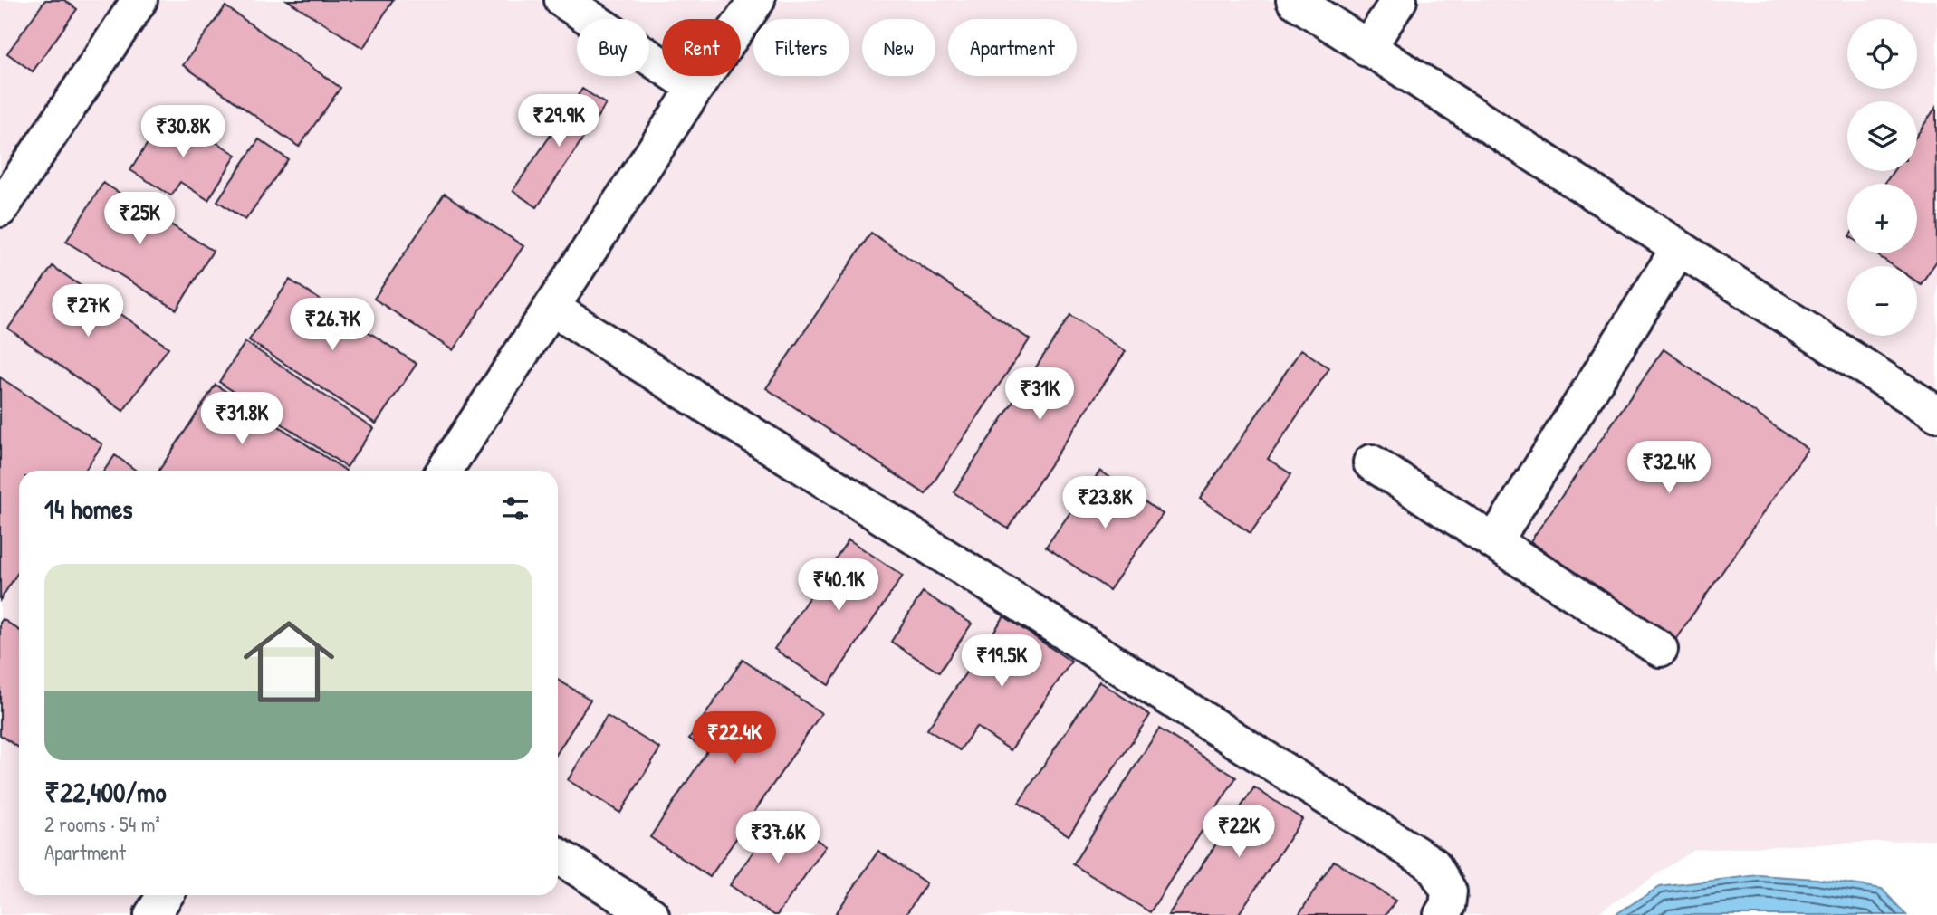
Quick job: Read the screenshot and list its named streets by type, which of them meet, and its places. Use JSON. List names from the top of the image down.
{
  "page": {
    "map_buttons": ["+", "−"],
    "chip": [
      "Buy",
      "Rent",
      "Filters",
      "New",
      "Apartment"
    ],
    "price": [
      "₹29.9K",
      "₹30.8K",
      "₹25K",
      "₹27K",
      "₹26.7K",
      "₹31K",
      "₹31.8K",
      "₹32.4K",
      "₹23.8K",
      "₹40.1K",
      "₹19.5K",
      "₹22.4K",
      "₹22K",
      "₹37.6K"
    ],
    "heading": "14 homes",
    "list": [
      {
        "name": "₹22,400/mo",
        "note": "2 rooms · 54 m² · Apartment"
      }
    ]
  }
}
